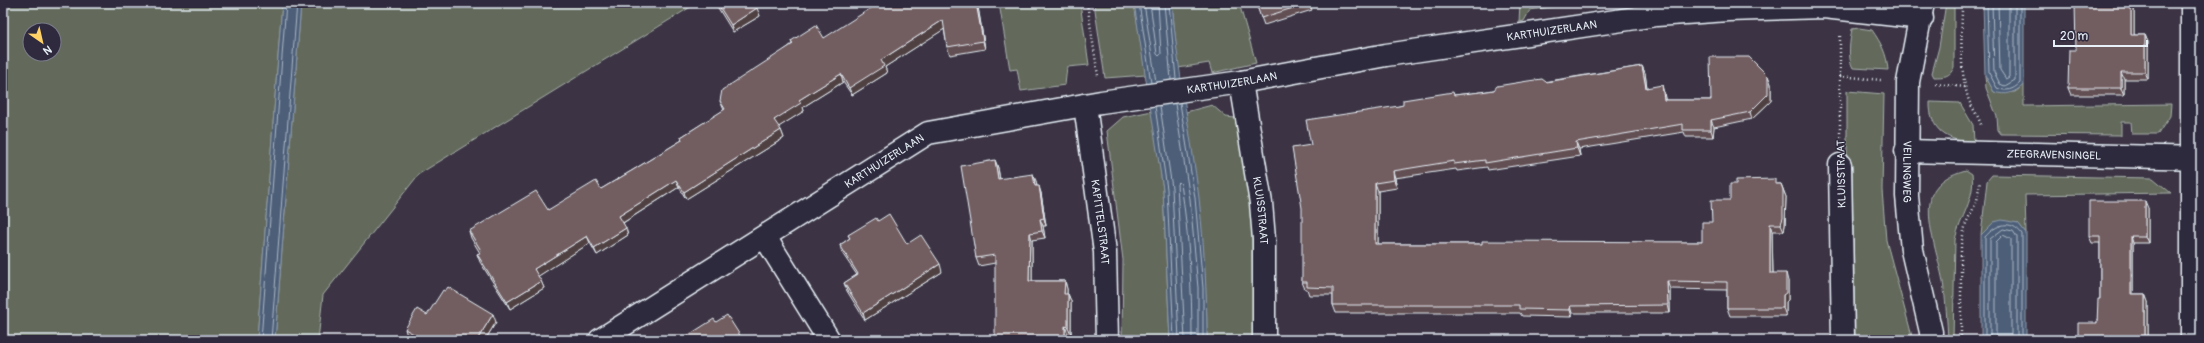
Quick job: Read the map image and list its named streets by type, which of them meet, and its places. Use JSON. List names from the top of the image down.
{
  "streets": {
    "street": [
      "KARTHUIZERLAAN",
      "ZEEGRAVENSINGEL",
      "VEILINGWEG",
      "KLUISSTRAAT",
      "KAPITTELSTRAAT"
    ]
  },
  "crossings": [
    ["KARTHUIZERLAAN", "VEILINGWEG"],
    ["KARTHUIZERLAAN", "KLUISSTRAAT"],
    ["KARTHUIZERLAAN", "KAPITTELSTRAAT"],
    ["ZEEGRAVENSINGEL", "VEILINGWEG"]
  ],
  "scale_bar": "20 m",
  "north": "bottom right"
}
